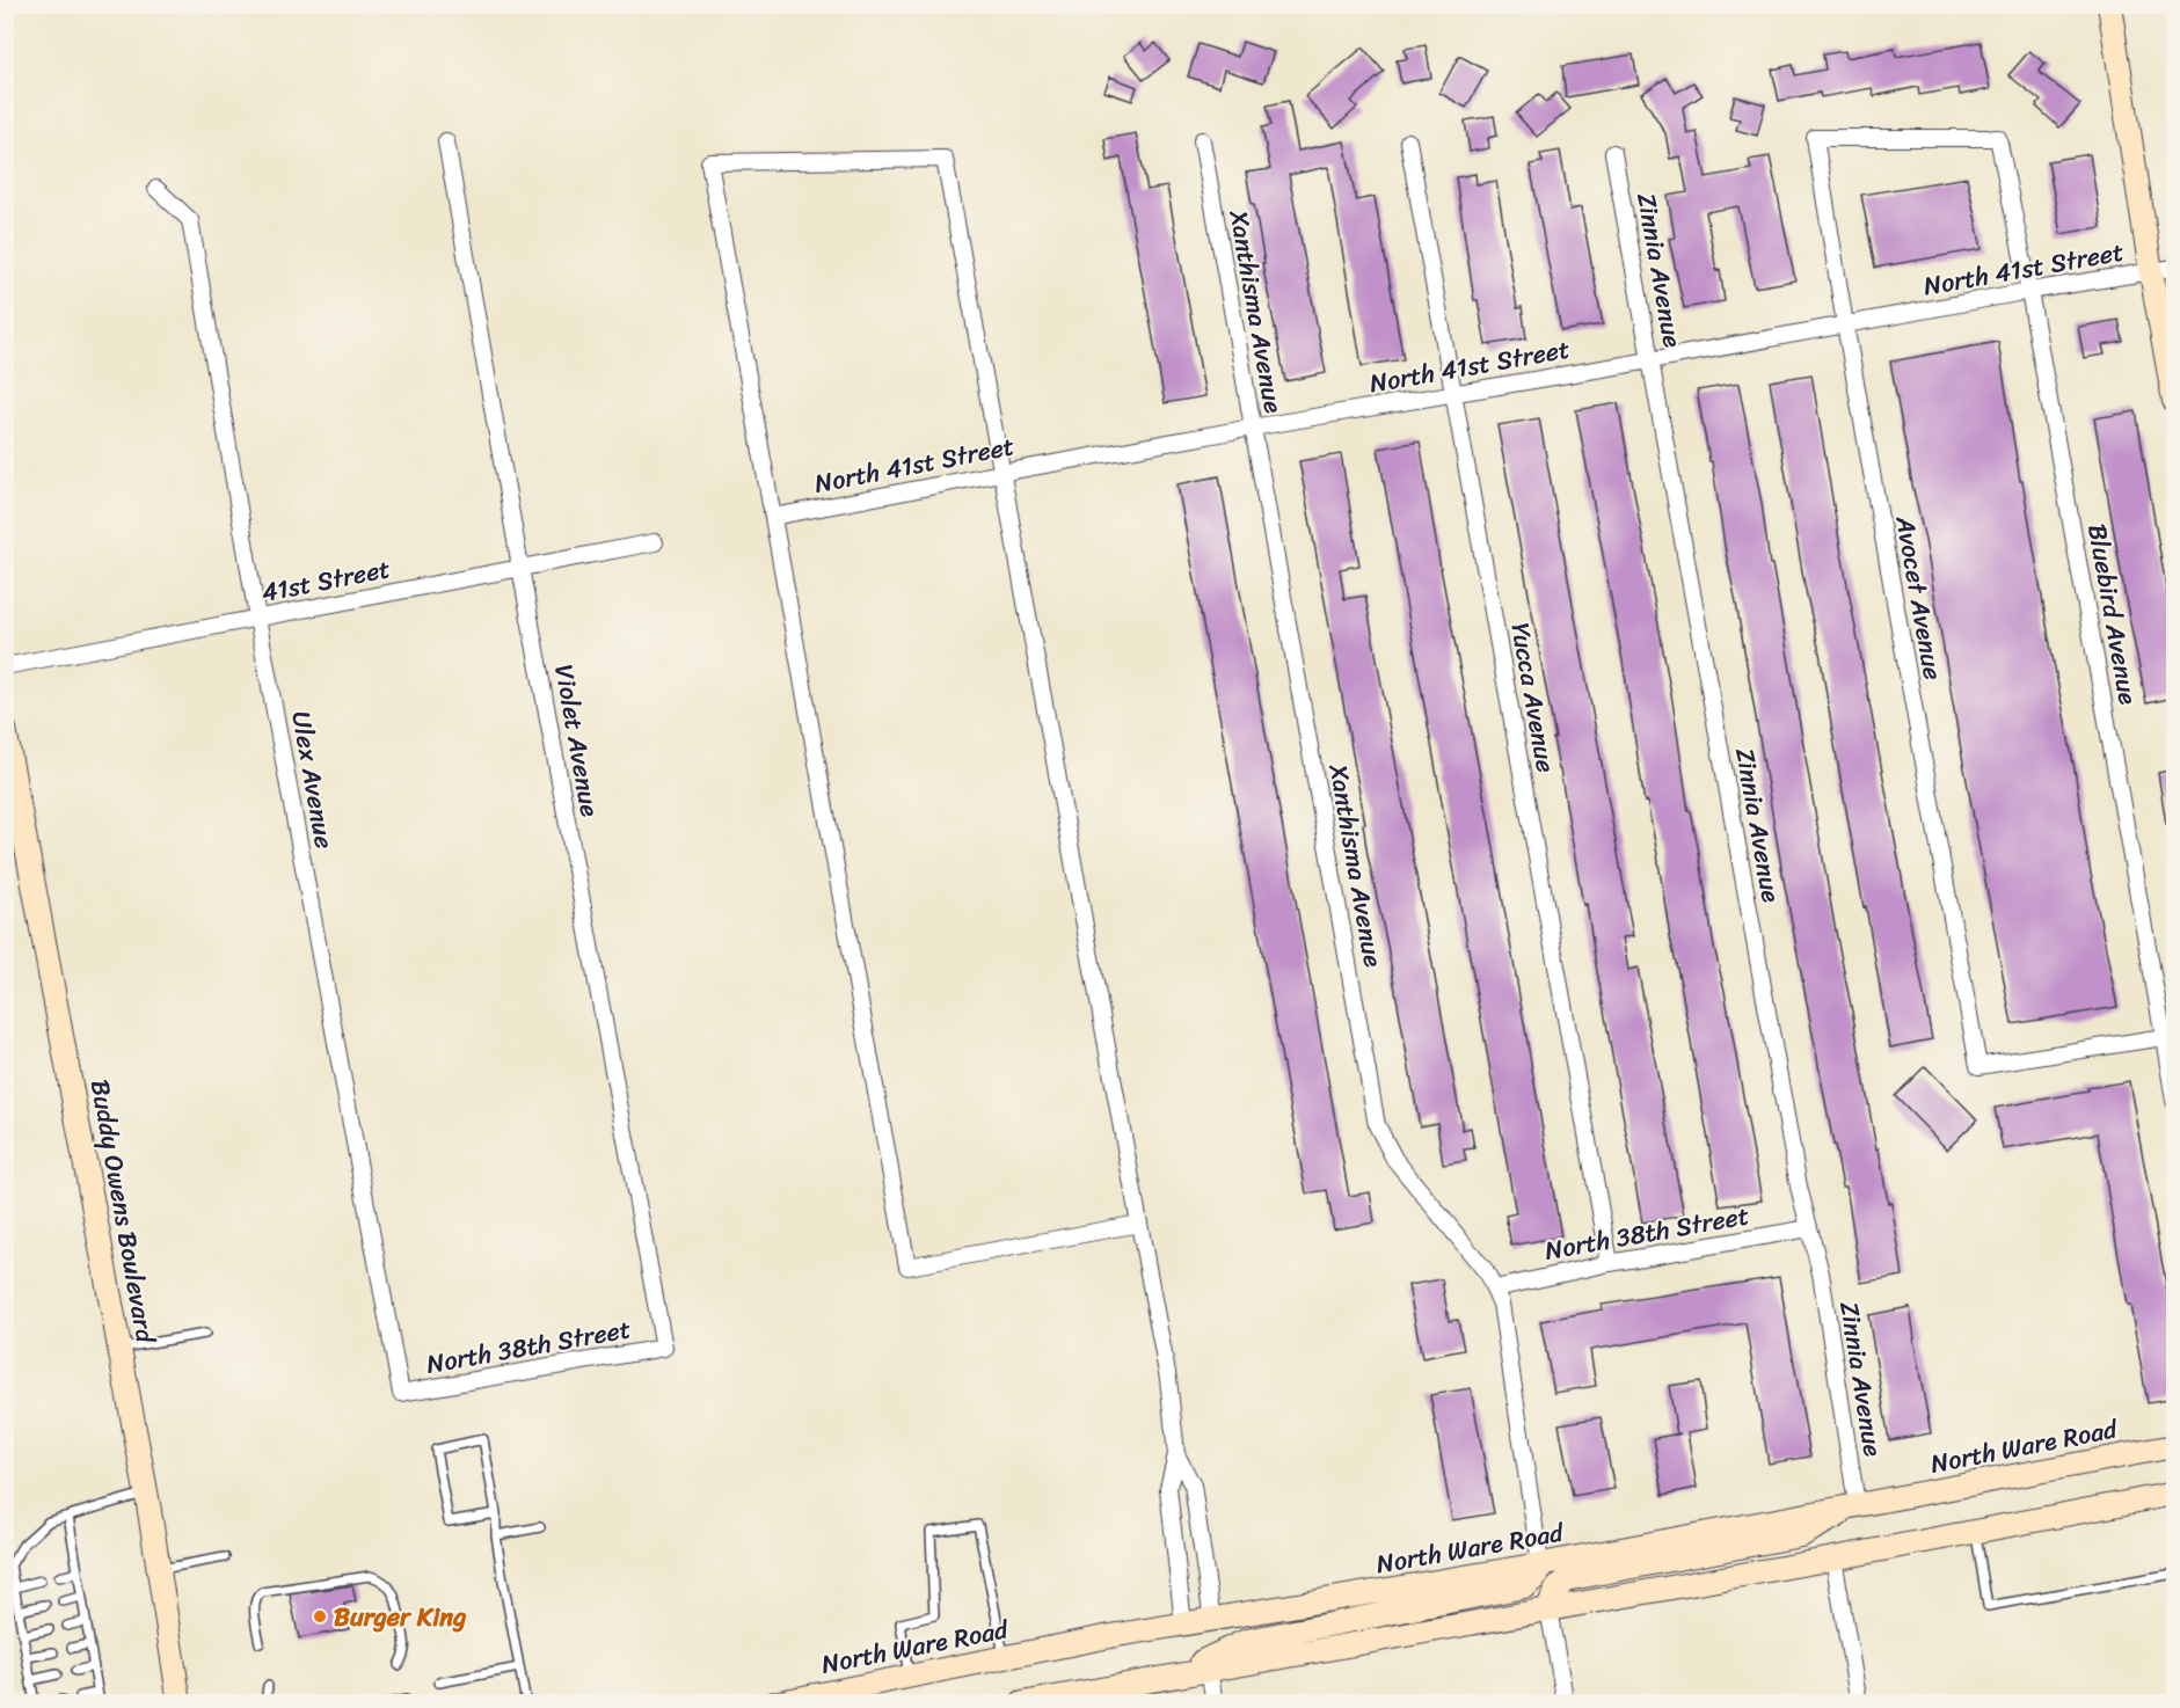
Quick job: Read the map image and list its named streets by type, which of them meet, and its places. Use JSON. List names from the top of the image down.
{
  "streets": {
    "main road": ["Buddy Owens Boulevard", "North Ware Road"],
    "street": [
      "North 41st Street",
      "Zinnia Avenue",
      "Xanthisma Avenue",
      "41st Street",
      "Avocet Avenue",
      "Bluebird Avenue",
      "Yucca Avenue",
      "Violet Avenue",
      "Ulex Avenue",
      "North 38th Street"
    ]
  },
  "crossings": [
    ["North 41st Street", "Zinnia Avenue"],
    ["North 41st Street", "Xanthisma Avenue"],
    ["North 41st Street", "Avocet Avenue"],
    ["North 41st Street", "Bluebird Avenue"],
    ["North 41st Street", "Yucca Avenue"],
    ["Zinnia Avenue", "North 38th Street"],
    ["Zinnia Avenue", "North Ware Road"],
    ["Xanthisma Avenue", "North 38th Street"],
    ["Xanthisma Avenue", "North Ware Road"],
    ["41st Street", "Violet Avenue"],
    ["41st Street", "Ulex Avenue"],
    ["Avocet Avenue", "Bluebird Avenue"],
    ["Yucca Avenue", "North 38th Street"],
    ["Violet Avenue", "North 38th Street"],
    ["Ulex Avenue", "North 38th Street"]
  ],
  "places": ["Burger King"]
}
